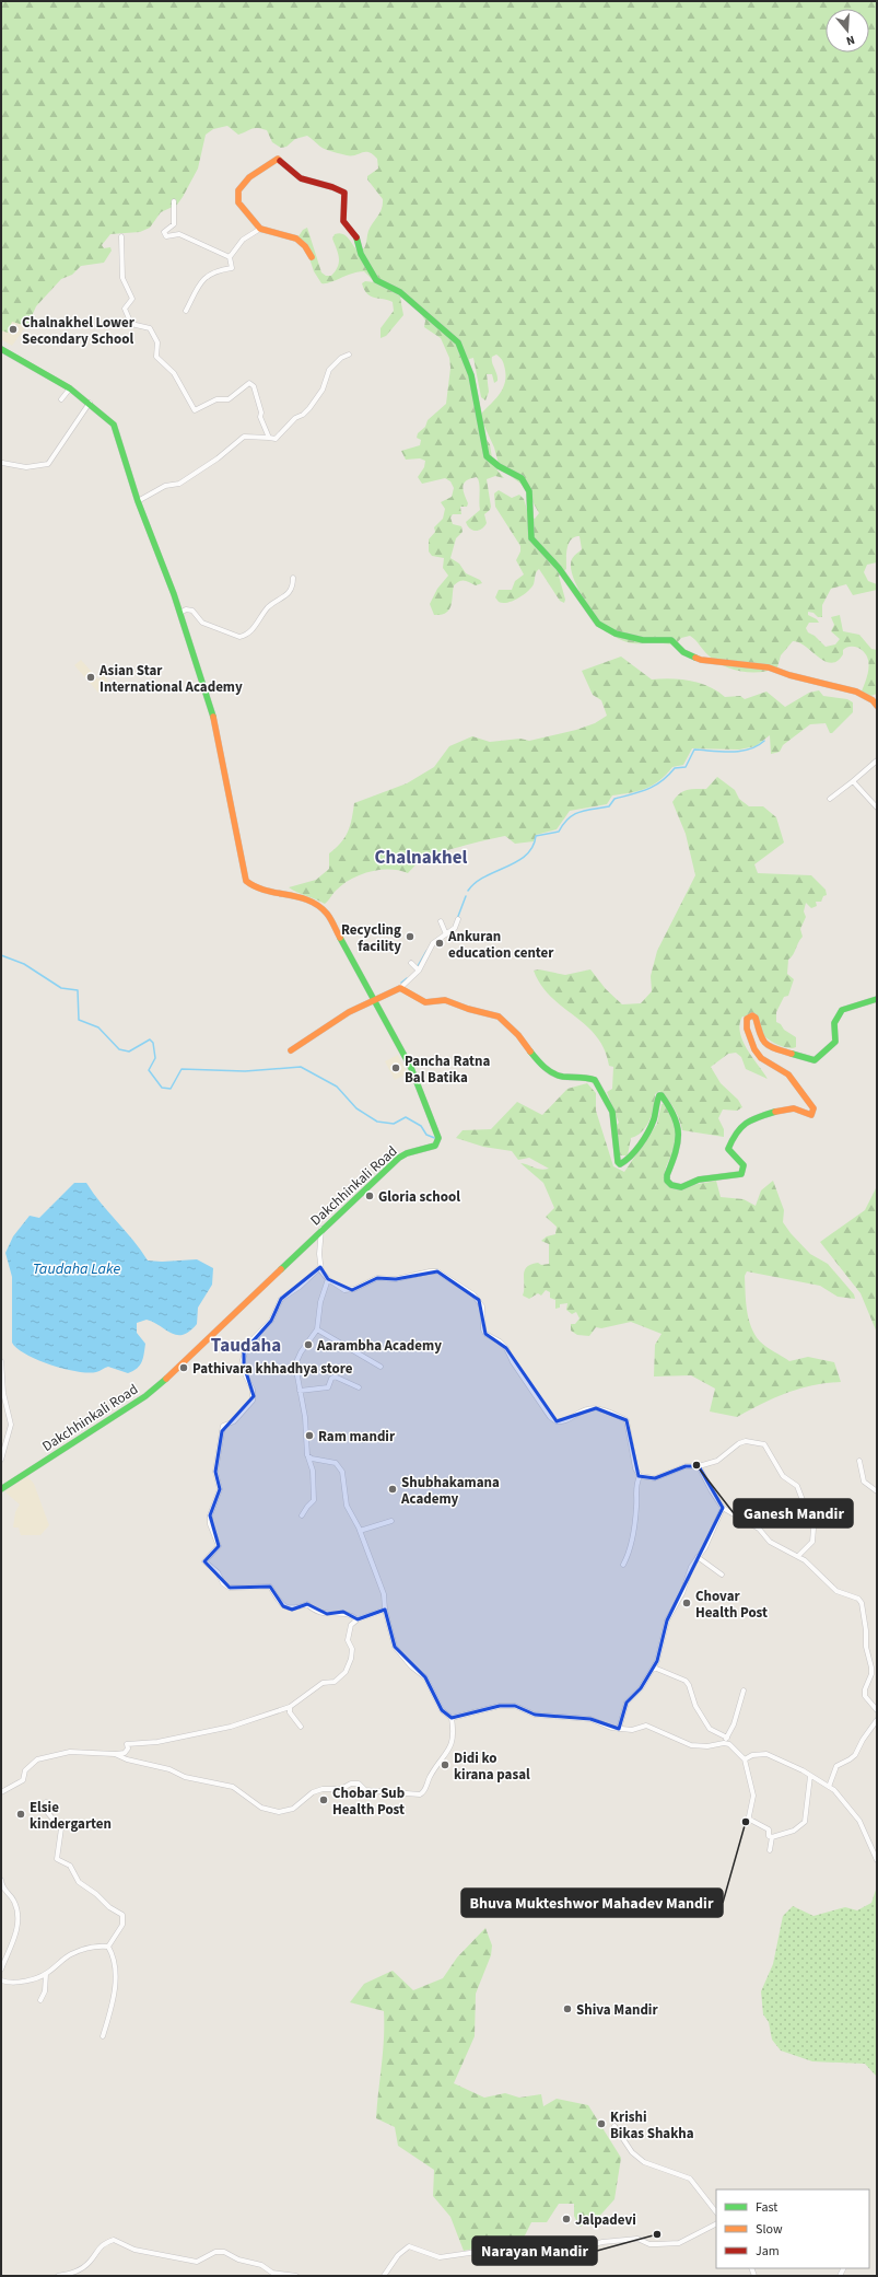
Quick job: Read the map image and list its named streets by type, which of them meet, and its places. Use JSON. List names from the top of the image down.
{
  "streets": {
    "street": ["Dakchhinkali Road"]
  },
  "districts": ["Chalnakhel", "Taudaha"],
  "water": ["Taudaha Lake"],
  "places": [
    "Chalnakhel Lower Secondary School",
    "Asian Star International Academy",
    "Recycling facility",
    "Ankuran education center",
    "Pancha Ratna Bal Batika",
    "Gloria school",
    "Aarambha Academy",
    "Pathivara khhadhya store",
    "Ram mandir",
    "Ganesh Mandir",
    "Shubhakamana Academy",
    "Chovar Health Post",
    "Didi ko kirana pasal",
    "Chobar Sub Health Post",
    "Elsie kindergarten",
    "Bhuva Mukteshwor Mahadev Mandir",
    "Shiva Mandir",
    "Krishi Bikas Shakha",
    "Jalpadevi",
    "Narayan Mandir"
  ],
  "legend": ["Fast", "Slow", "Jam"],
  "north": "bottom"
}
